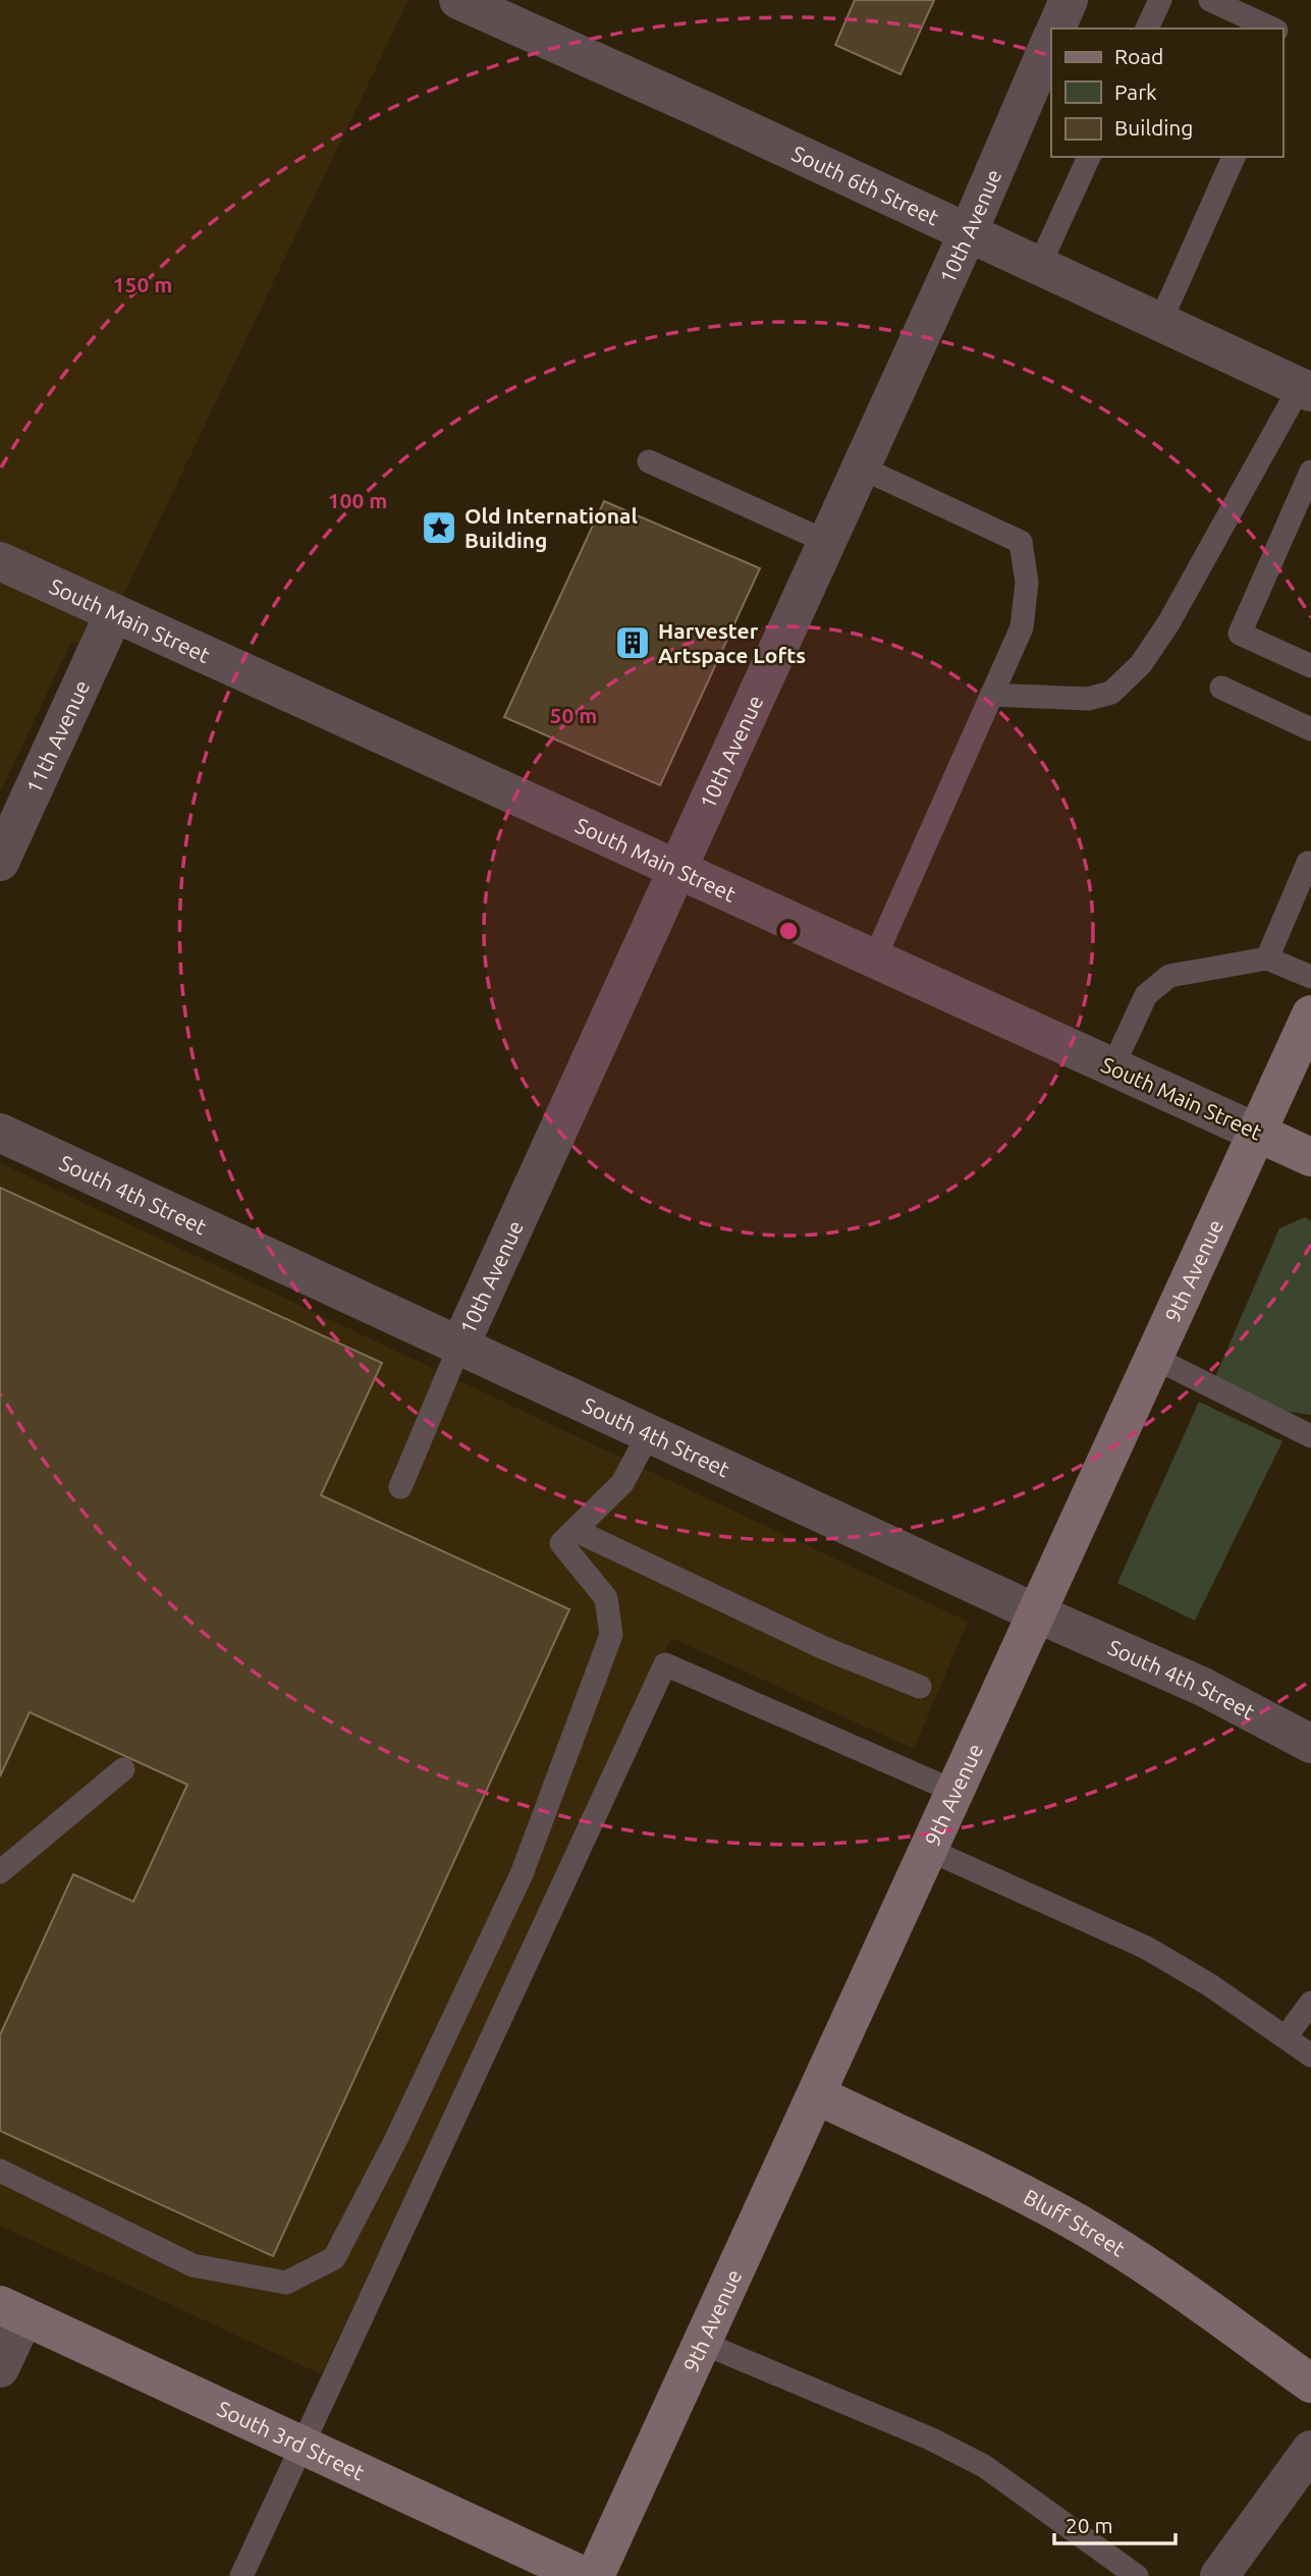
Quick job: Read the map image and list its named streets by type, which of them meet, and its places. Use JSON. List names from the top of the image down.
{
  "streets": {
    "main road": [
      "South Main Street",
      "9th Avenue",
      "Bluff Street",
      "South 3rd Street"
    ],
    "street": [
      "South 6th Street",
      "10th Avenue",
      "11th Avenue",
      "South 4th Street"
    ]
  },
  "crossings": [
    ["South 6th Street", "10th Avenue"],
    ["10th Avenue", "South Main Street"],
    ["10th Avenue", "South 4th Street"],
    ["South Main Street", "11th Avenue"],
    ["South Main Street", "9th Avenue"],
    ["South 4th Street", "9th Avenue"],
    ["9th Avenue", "Bluff Street"]
  ],
  "places": {
    "place": ["Old International Building"],
    "building": ["Harvester Artspace Lofts"]
  },
  "legend": ["Road", "Park", "Building"],
  "scale_bar": "20 m",
  "rings": ["150 m", "100 m", "50 m"]
}
